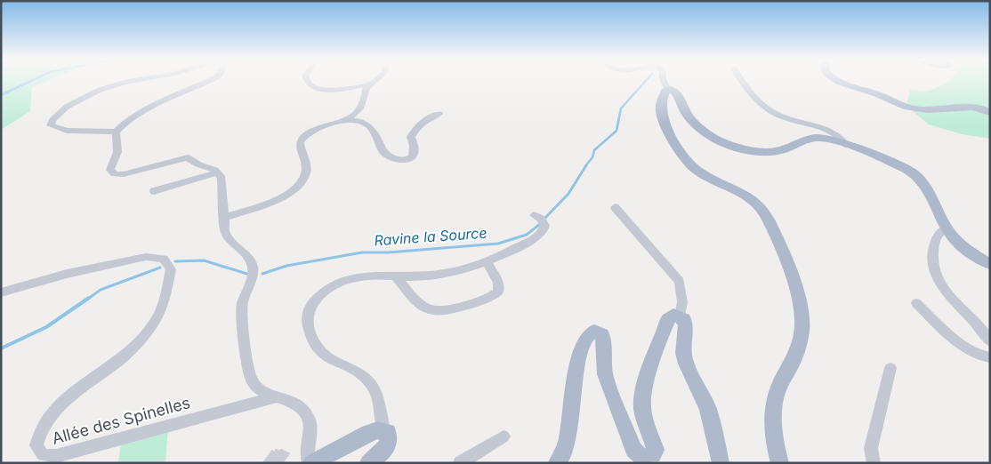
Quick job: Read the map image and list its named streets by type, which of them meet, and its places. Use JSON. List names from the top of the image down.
{
  "streets": {
    "street": ["Allée des Spinelles"]
  },
  "water": ["Ravine la Source"]
}
